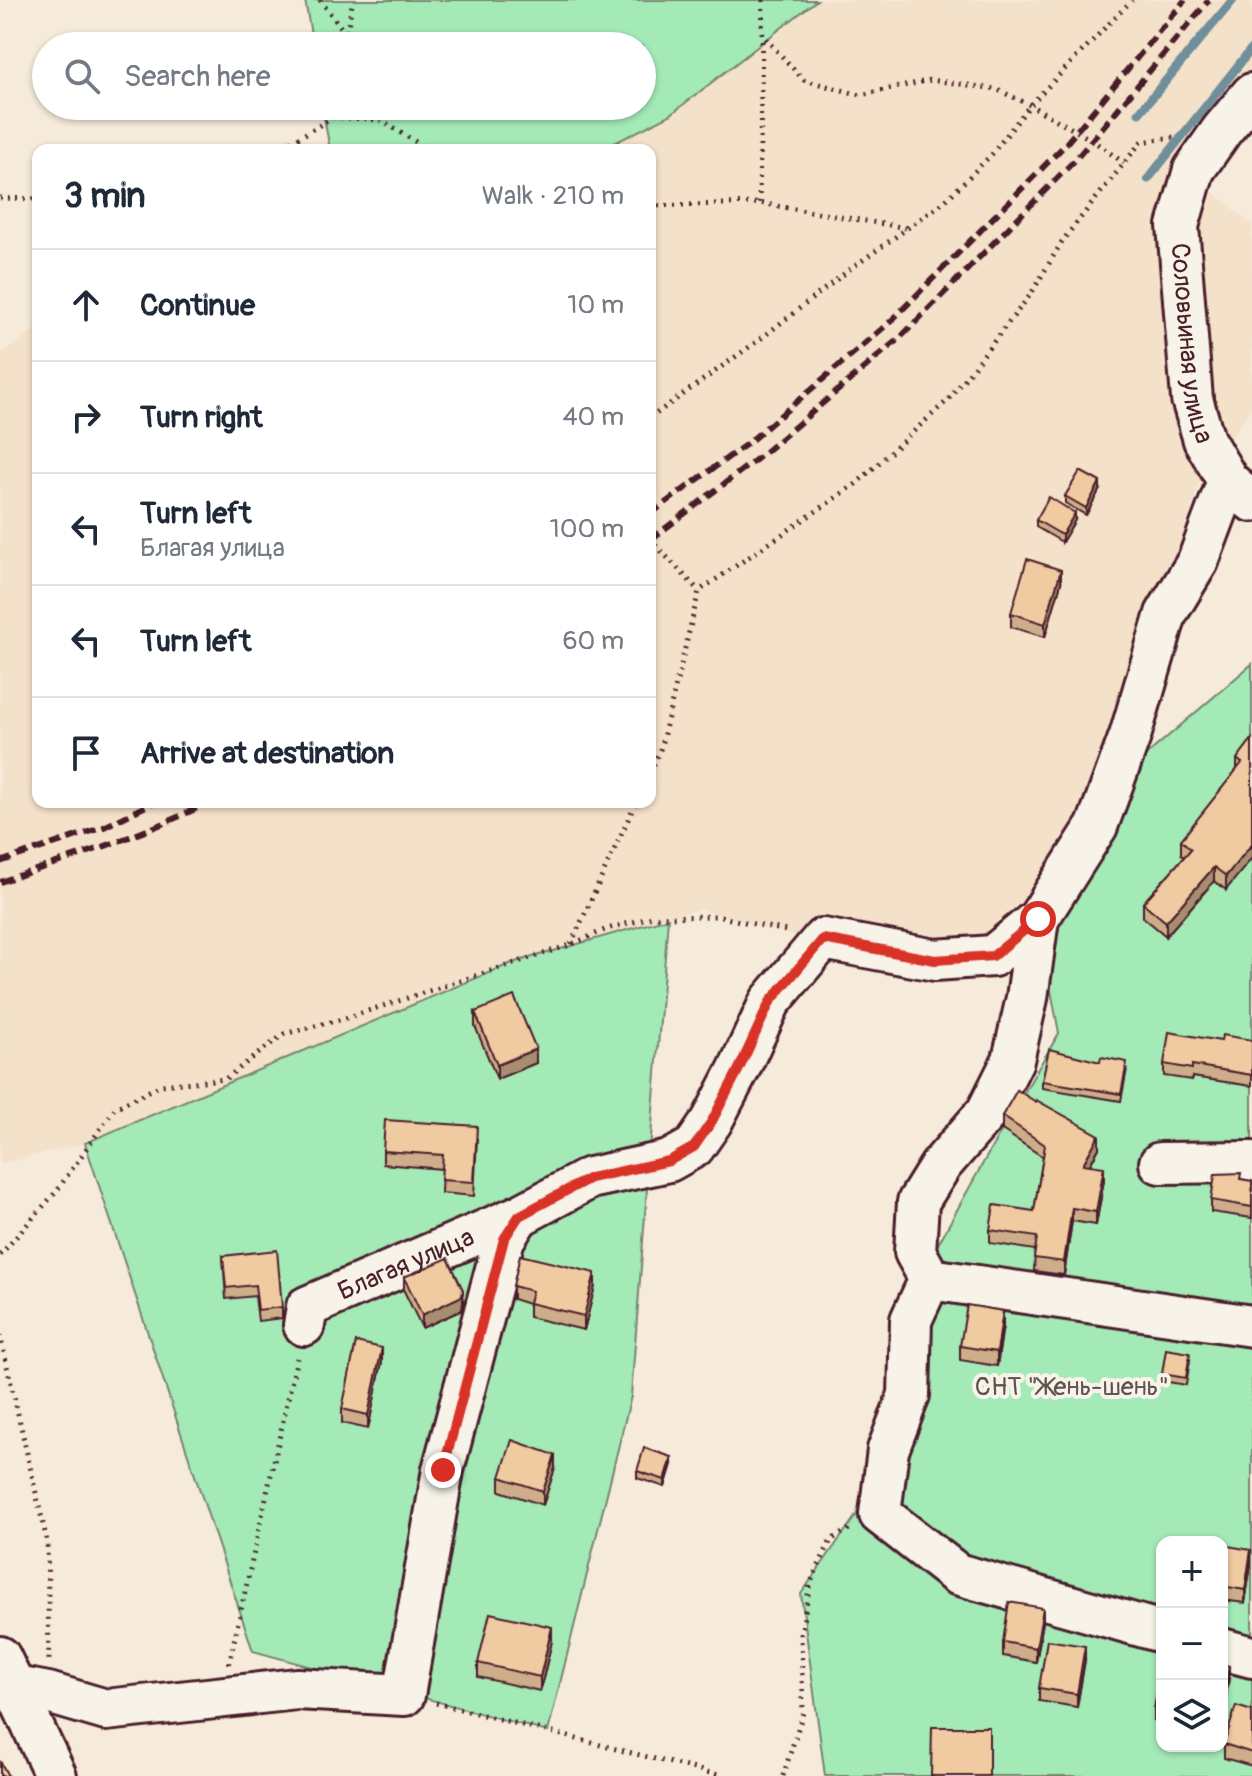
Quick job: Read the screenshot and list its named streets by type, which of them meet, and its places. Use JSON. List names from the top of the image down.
{
  "streets": {
    "street": ["Соловьиная улица", "Благая улица"]
  },
  "parks": ["СНТ \"Жень-шень\""],
  "page": {
    "search": "Search here",
    "heading": ["3 min", "Walk · 210 m"],
    "list": [
      ["Continue", "10 m"],
      ["Turn right", "40 m"],
      ["Turn left", "Благая улица", "100 m"],
      ["Turn left", "60 m"],
      "Arrive at destination"
    ],
    "map_buttons": ["+", "−"]
  }
}
